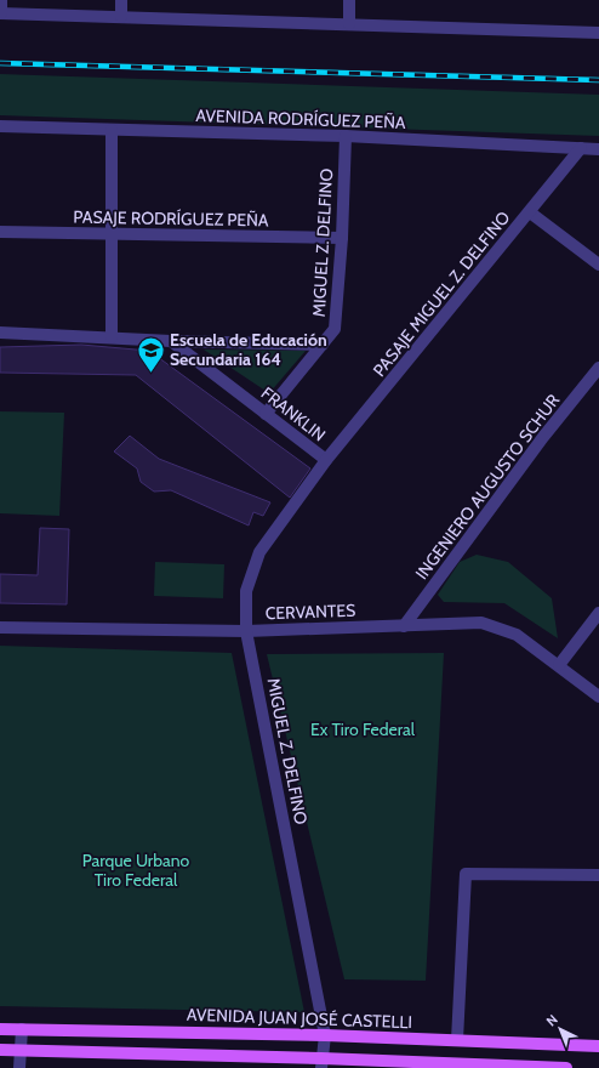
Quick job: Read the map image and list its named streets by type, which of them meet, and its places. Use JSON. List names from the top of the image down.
{
  "streets": {
    "main road": ["AVENIDA JUAN JOSÉ CASTELLI"],
    "street": [
      "AVENIDA RODRÍGUEZ PEÑA",
      "PASAJE RODRÍGUEZ PEÑA",
      "MIGUEL Z. DELFINO",
      "PASAJE MIGUEL Z. DELFINO",
      "FRANKLIN",
      "INGENIERO AUGUSTO SCHUR",
      "CERVANTES"
    ]
  },
  "crossings": [
    ["AVENIDA RODRÍGUEZ PEÑA", "MIGUEL Z. DELFINO"],
    ["AVENIDA RODRÍGUEZ PEÑA", "PASAJE MIGUEL Z. DELFINO"],
    ["PASAJE RODRÍGUEZ PEÑA", "MIGUEL Z. DELFINO"],
    ["MIGUEL Z. DELFINO", "PASAJE MIGUEL Z. DELFINO"],
    ["MIGUEL Z. DELFINO", "FRANKLIN"],
    ["MIGUEL Z. DELFINO", "CERVANTES"],
    ["MIGUEL Z. DELFINO", "AVENIDA JUAN JOSÉ CASTELLI"],
    ["PASAJE MIGUEL Z. DELFINO", "FRANKLIN"],
    ["INGENIERO AUGUSTO SCHUR", "CERVANTES"]
  ],
  "parks": ["Ex Tiro Federal", "Parque Urbano Tiro Federal"],
  "places": {
    "school or university": ["Escuela de Educación Secundaria 164"]
  },
  "north": "top left"
}
